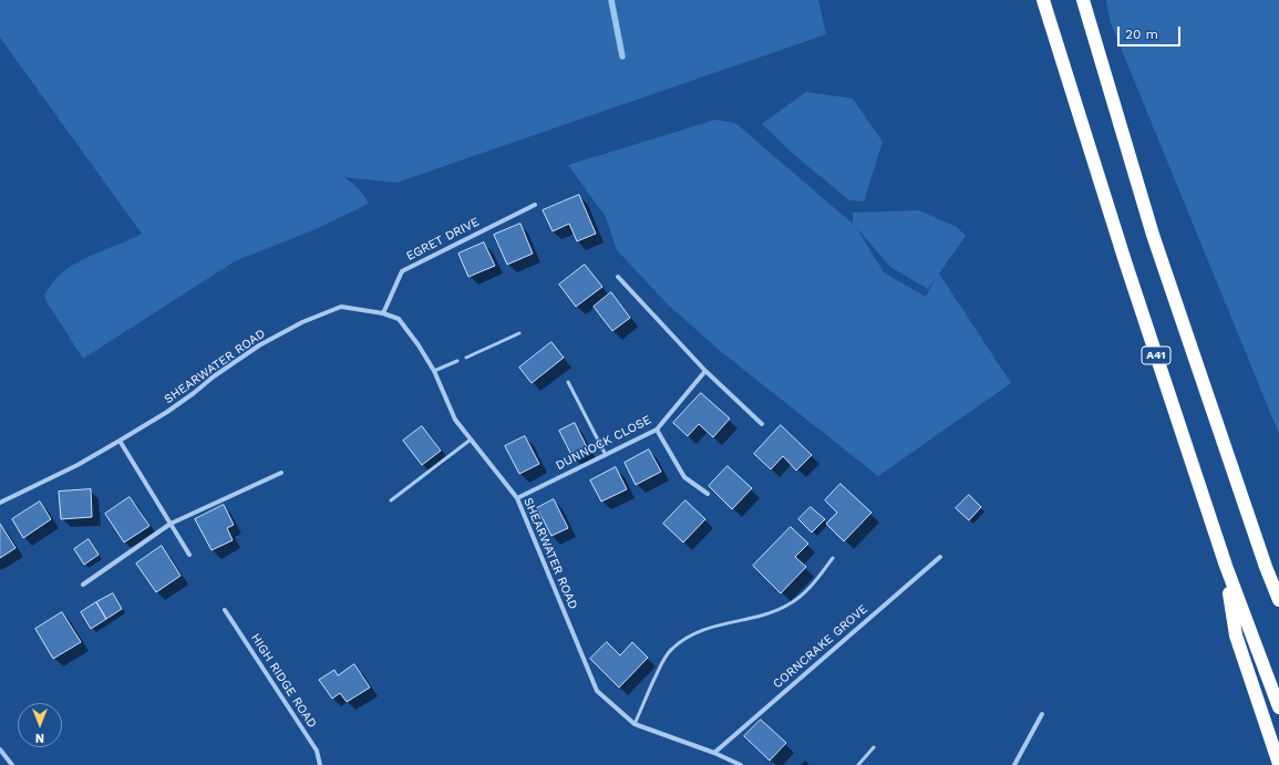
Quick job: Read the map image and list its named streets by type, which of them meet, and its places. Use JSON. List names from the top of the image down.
{
  "streets": {
    "highway": ["A41"],
    "street": [
      "EGRET DRIVE",
      "SHEARWATER ROAD",
      "DUNNOCK CLOSE",
      "CORNCRAKE GROVE",
      "HIGH RIDGE ROAD"
    ]
  },
  "crossings": [
    ["EGRET DRIVE", "SHEARWATER ROAD"],
    ["SHEARWATER ROAD", "DUNNOCK CLOSE"],
    ["SHEARWATER ROAD", "CORNCRAKE GROVE"]
  ],
  "scale_bar": "20 m",
  "north": "bottom"
}
